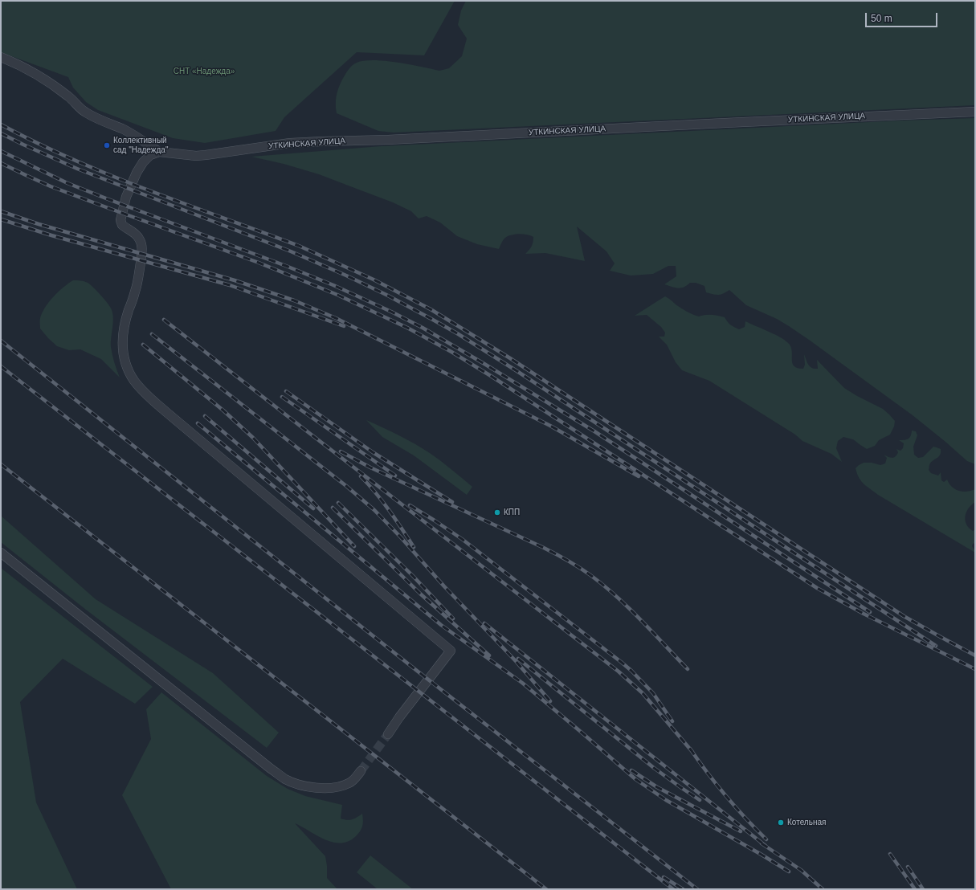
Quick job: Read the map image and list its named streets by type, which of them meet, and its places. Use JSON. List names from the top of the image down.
{
  "streets": {
    "street": ["УТКИНСКАЯ УЛИЦА"]
  },
  "parks": ["СНТ «Надежда»"],
  "places": ["Коллективный сад \"Надежда\"", "КПП", "Котельная"],
  "scale_bar": "50 m"
}
